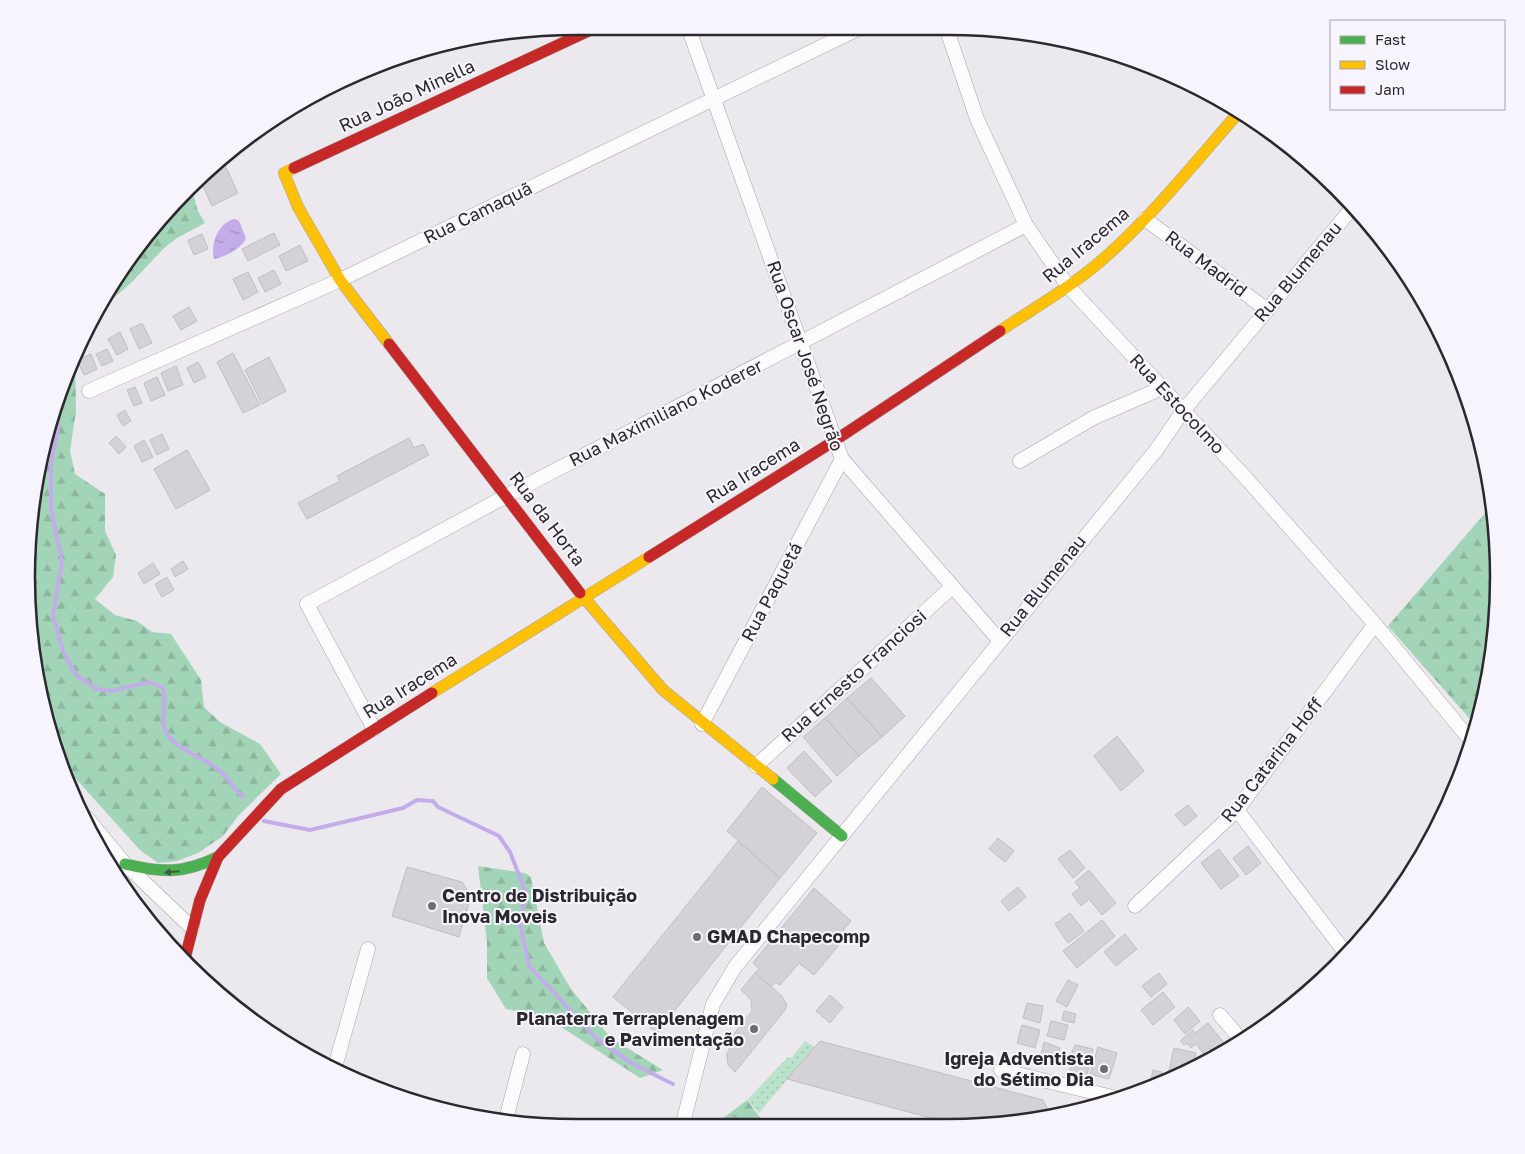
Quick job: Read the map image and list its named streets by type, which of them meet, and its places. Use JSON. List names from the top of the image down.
{
  "streets": {
    "street": [
      "Rua João Minella",
      "Rua Camaquã",
      "Rua Iracema",
      "Rua Madrid",
      "Rua Blumenau",
      "Rua Oscar José Negrão",
      "Rua Estocolmo",
      "Rua Maximiliano Koderer",
      "Rua da Horta",
      "Rua Paquetá",
      "Rua Ernesto Franciosi",
      "Rua Catarina Hoff"
    ]
  },
  "crossings": [
    ["Rua João Minella", "Rua da Horta"],
    ["Rua Camaquã", "Rua Oscar José Negrão"],
    ["Rua Camaquã", "Rua da Horta"],
    ["Rua Iracema", "Rua Madrid"],
    ["Rua Iracema", "Rua Oscar José Negrão"],
    ["Rua Iracema", "Rua Estocolmo"],
    ["Rua Iracema", "Rua Maximiliano Koderer"],
    ["Rua Iracema", "Rua da Horta"],
    ["Rua Madrid", "Rua Blumenau"],
    ["Rua Blumenau", "Rua Oscar José Negrão"],
    ["Rua Blumenau", "Rua Estocolmo"],
    ["Rua Blumenau", "Rua da Horta"],
    ["Rua Oscar José Negrão", "Rua Maximiliano Koderer"],
    ["Rua Oscar José Negrão", "Rua Paquetá"],
    ["Rua Oscar José Negrão", "Rua Ernesto Franciosi"],
    ["Rua Estocolmo", "Rua Maximiliano Koderer"],
    ["Rua Estocolmo", "Rua Catarina Hoff"],
    ["Rua Maximiliano Koderer", "Rua da Horta"],
    ["Rua da Horta", "Rua Paquetá"],
    ["Rua da Horta", "Rua Ernesto Franciosi"]
  ],
  "places": [
    "Centro de Distribuição Inova Moveis",
    "GMAD Chapecomp",
    "Planaterra Terraplenagem e Pavimentação",
    "Igreja Adventista do Sétimo Dia"
  ],
  "legend": ["Fast", "Slow", "Jam"]
}
